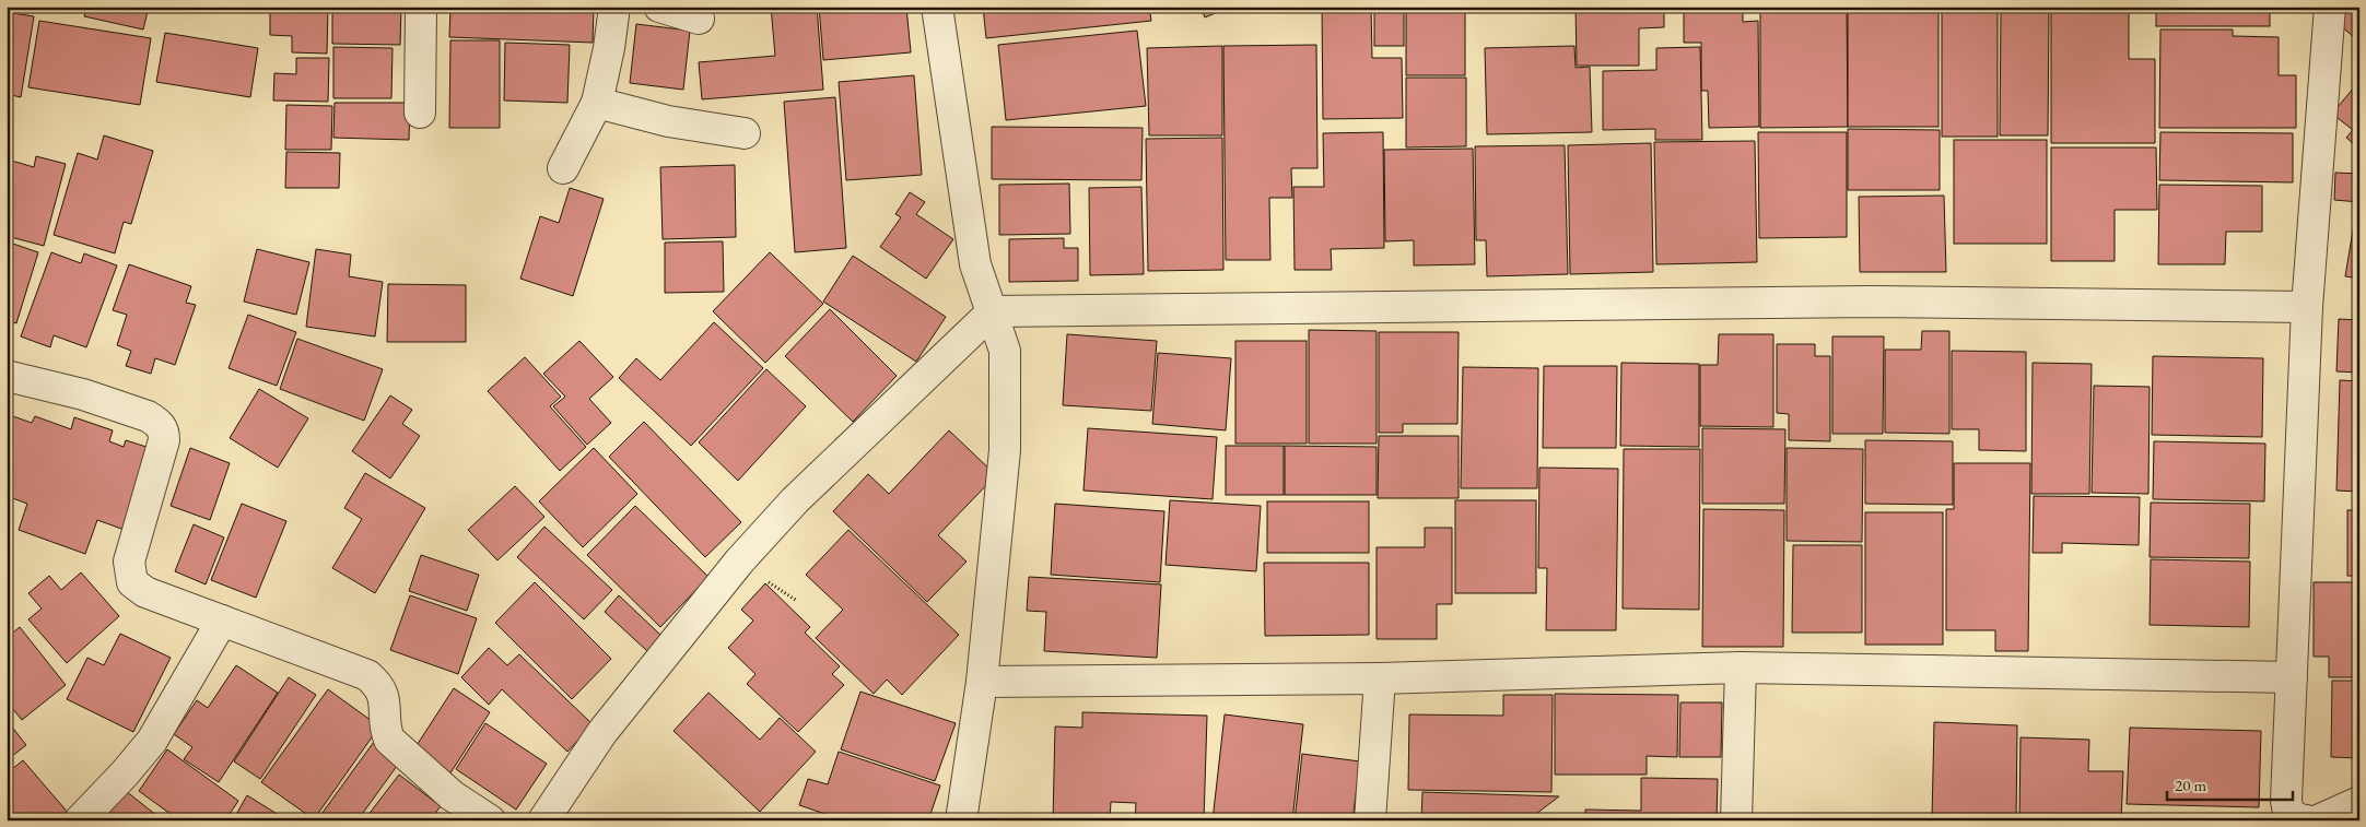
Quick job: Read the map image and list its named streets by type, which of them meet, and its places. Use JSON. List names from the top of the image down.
{
  "scale_bar": "20 m"
}
